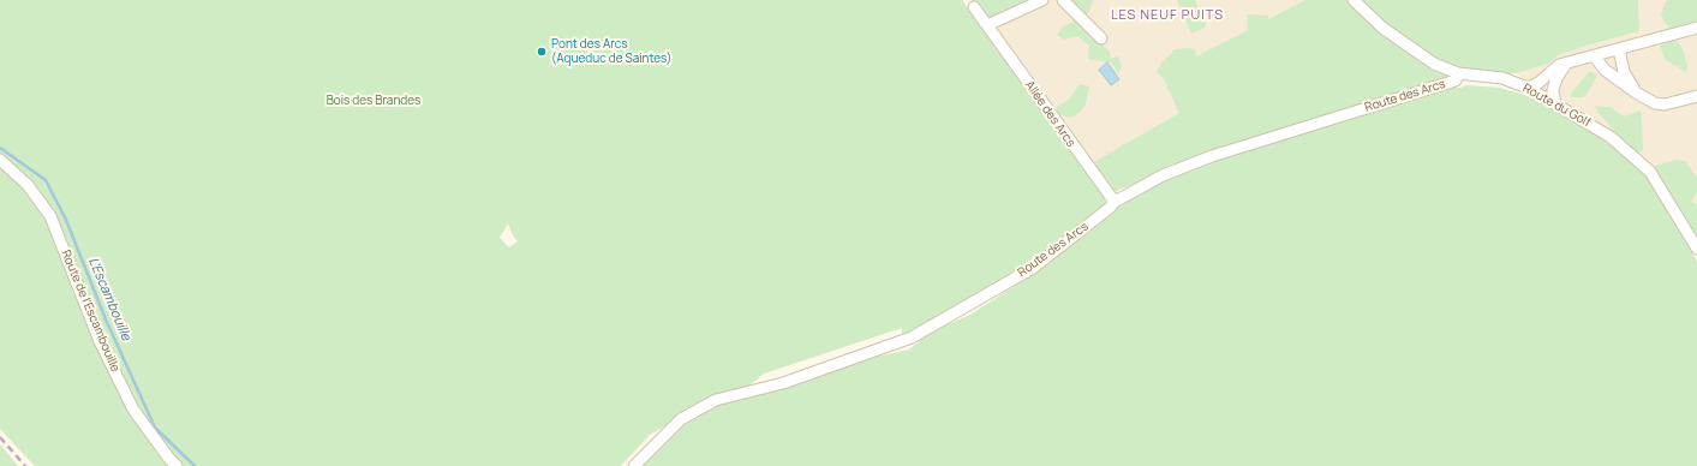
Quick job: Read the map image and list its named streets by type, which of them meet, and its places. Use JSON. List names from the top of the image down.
{
  "streets": {
    "street": [
      "Route des Arcs",
      "Route du Golf",
      "Allée des Arcs",
      "Route de l'Escambouille"
    ]
  },
  "crossings": [
    ["Route des Arcs", "Route du Golf"],
    ["Route des Arcs", "Allée des Arcs"]
  ],
  "districts": ["LES NEUF PUITS"],
  "water": ["L'Escambouille"],
  "parks": ["Bois des Brandes"],
  "places": ["Pont des Arcs (Aqueduc de Saintes)"]
}
